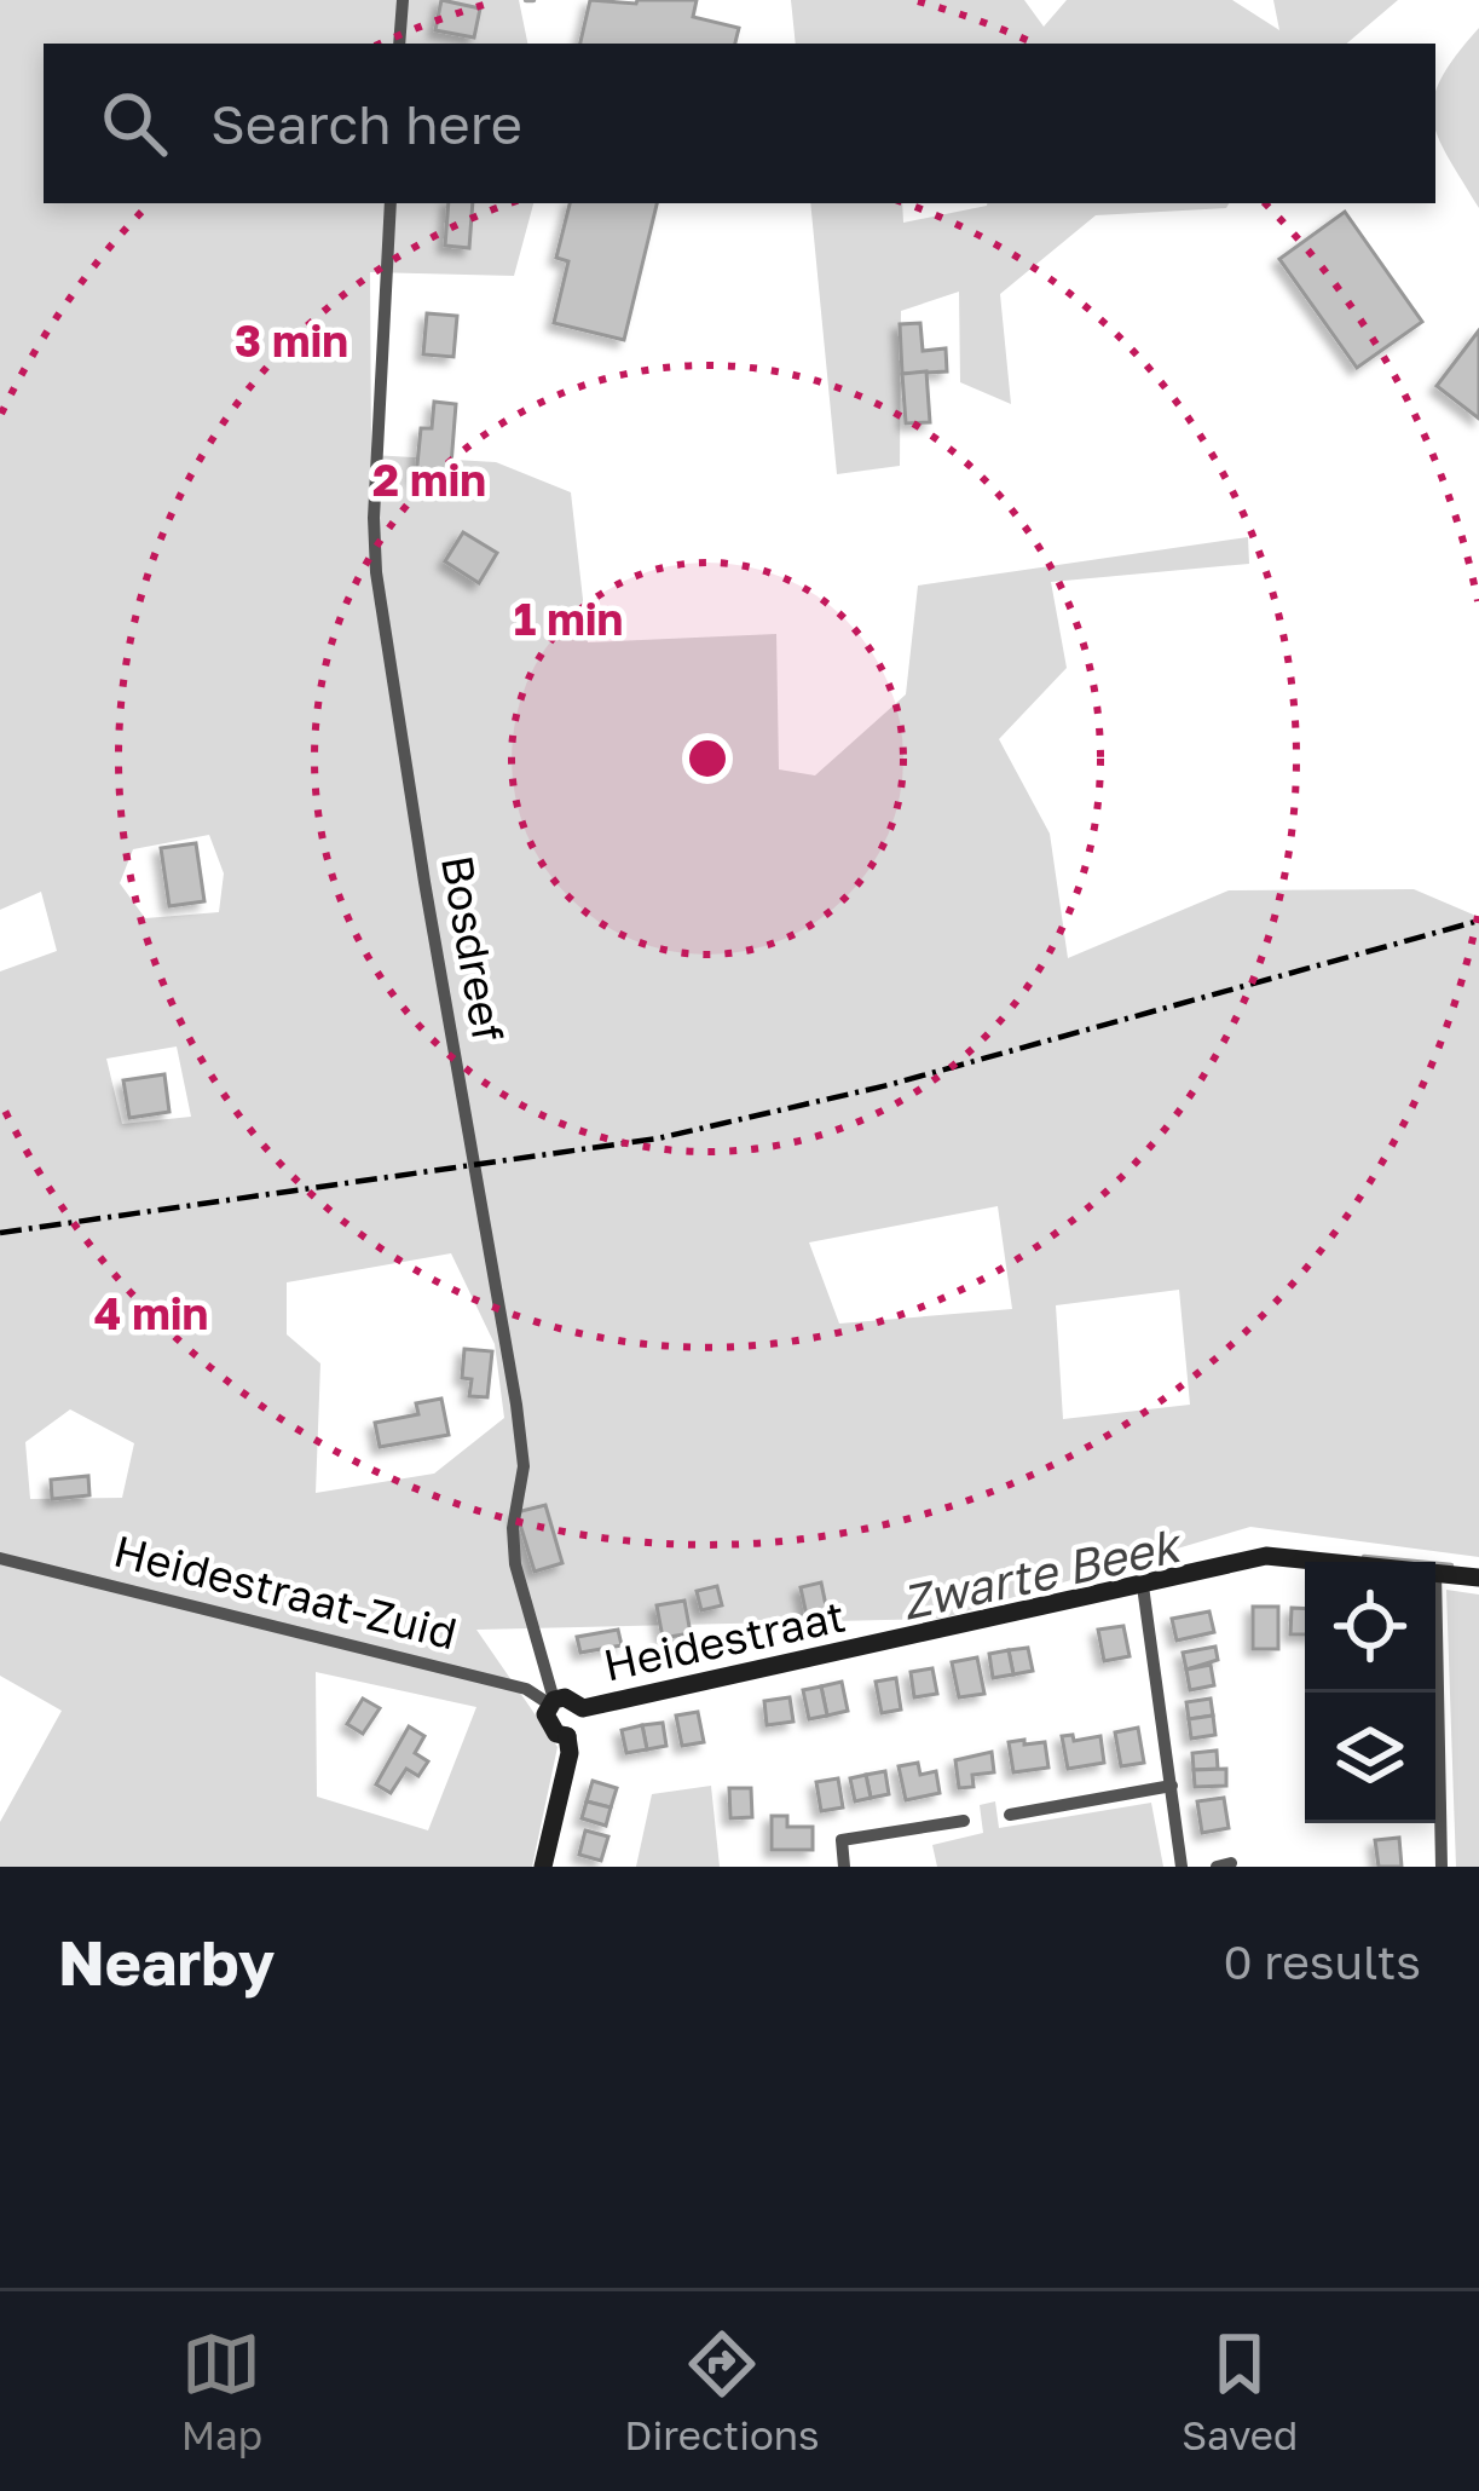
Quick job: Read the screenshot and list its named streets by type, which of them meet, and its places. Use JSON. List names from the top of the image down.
{
  "streets": {
    "street": ["Bosdreef", "Heidestraat-Zuid", "Heidestraat"]
  },
  "crossings": [
    ["Bosdreef", "Heidestraat-Zuid"],
    ["Bosdreef", "Heidestraat"],
    ["Heidestraat-Zuid", "Heidestraat"]
  ],
  "water": ["Zwarte Beek"],
  "page": {
    "search": "Search here",
    "heading": ["Nearby", "0 results"],
    "nav": ["Map", "Directions", "Saved"]
  },
  "rings": [
    "3 min",
    "2 min",
    "1 min",
    "4 min"
  ]
}
